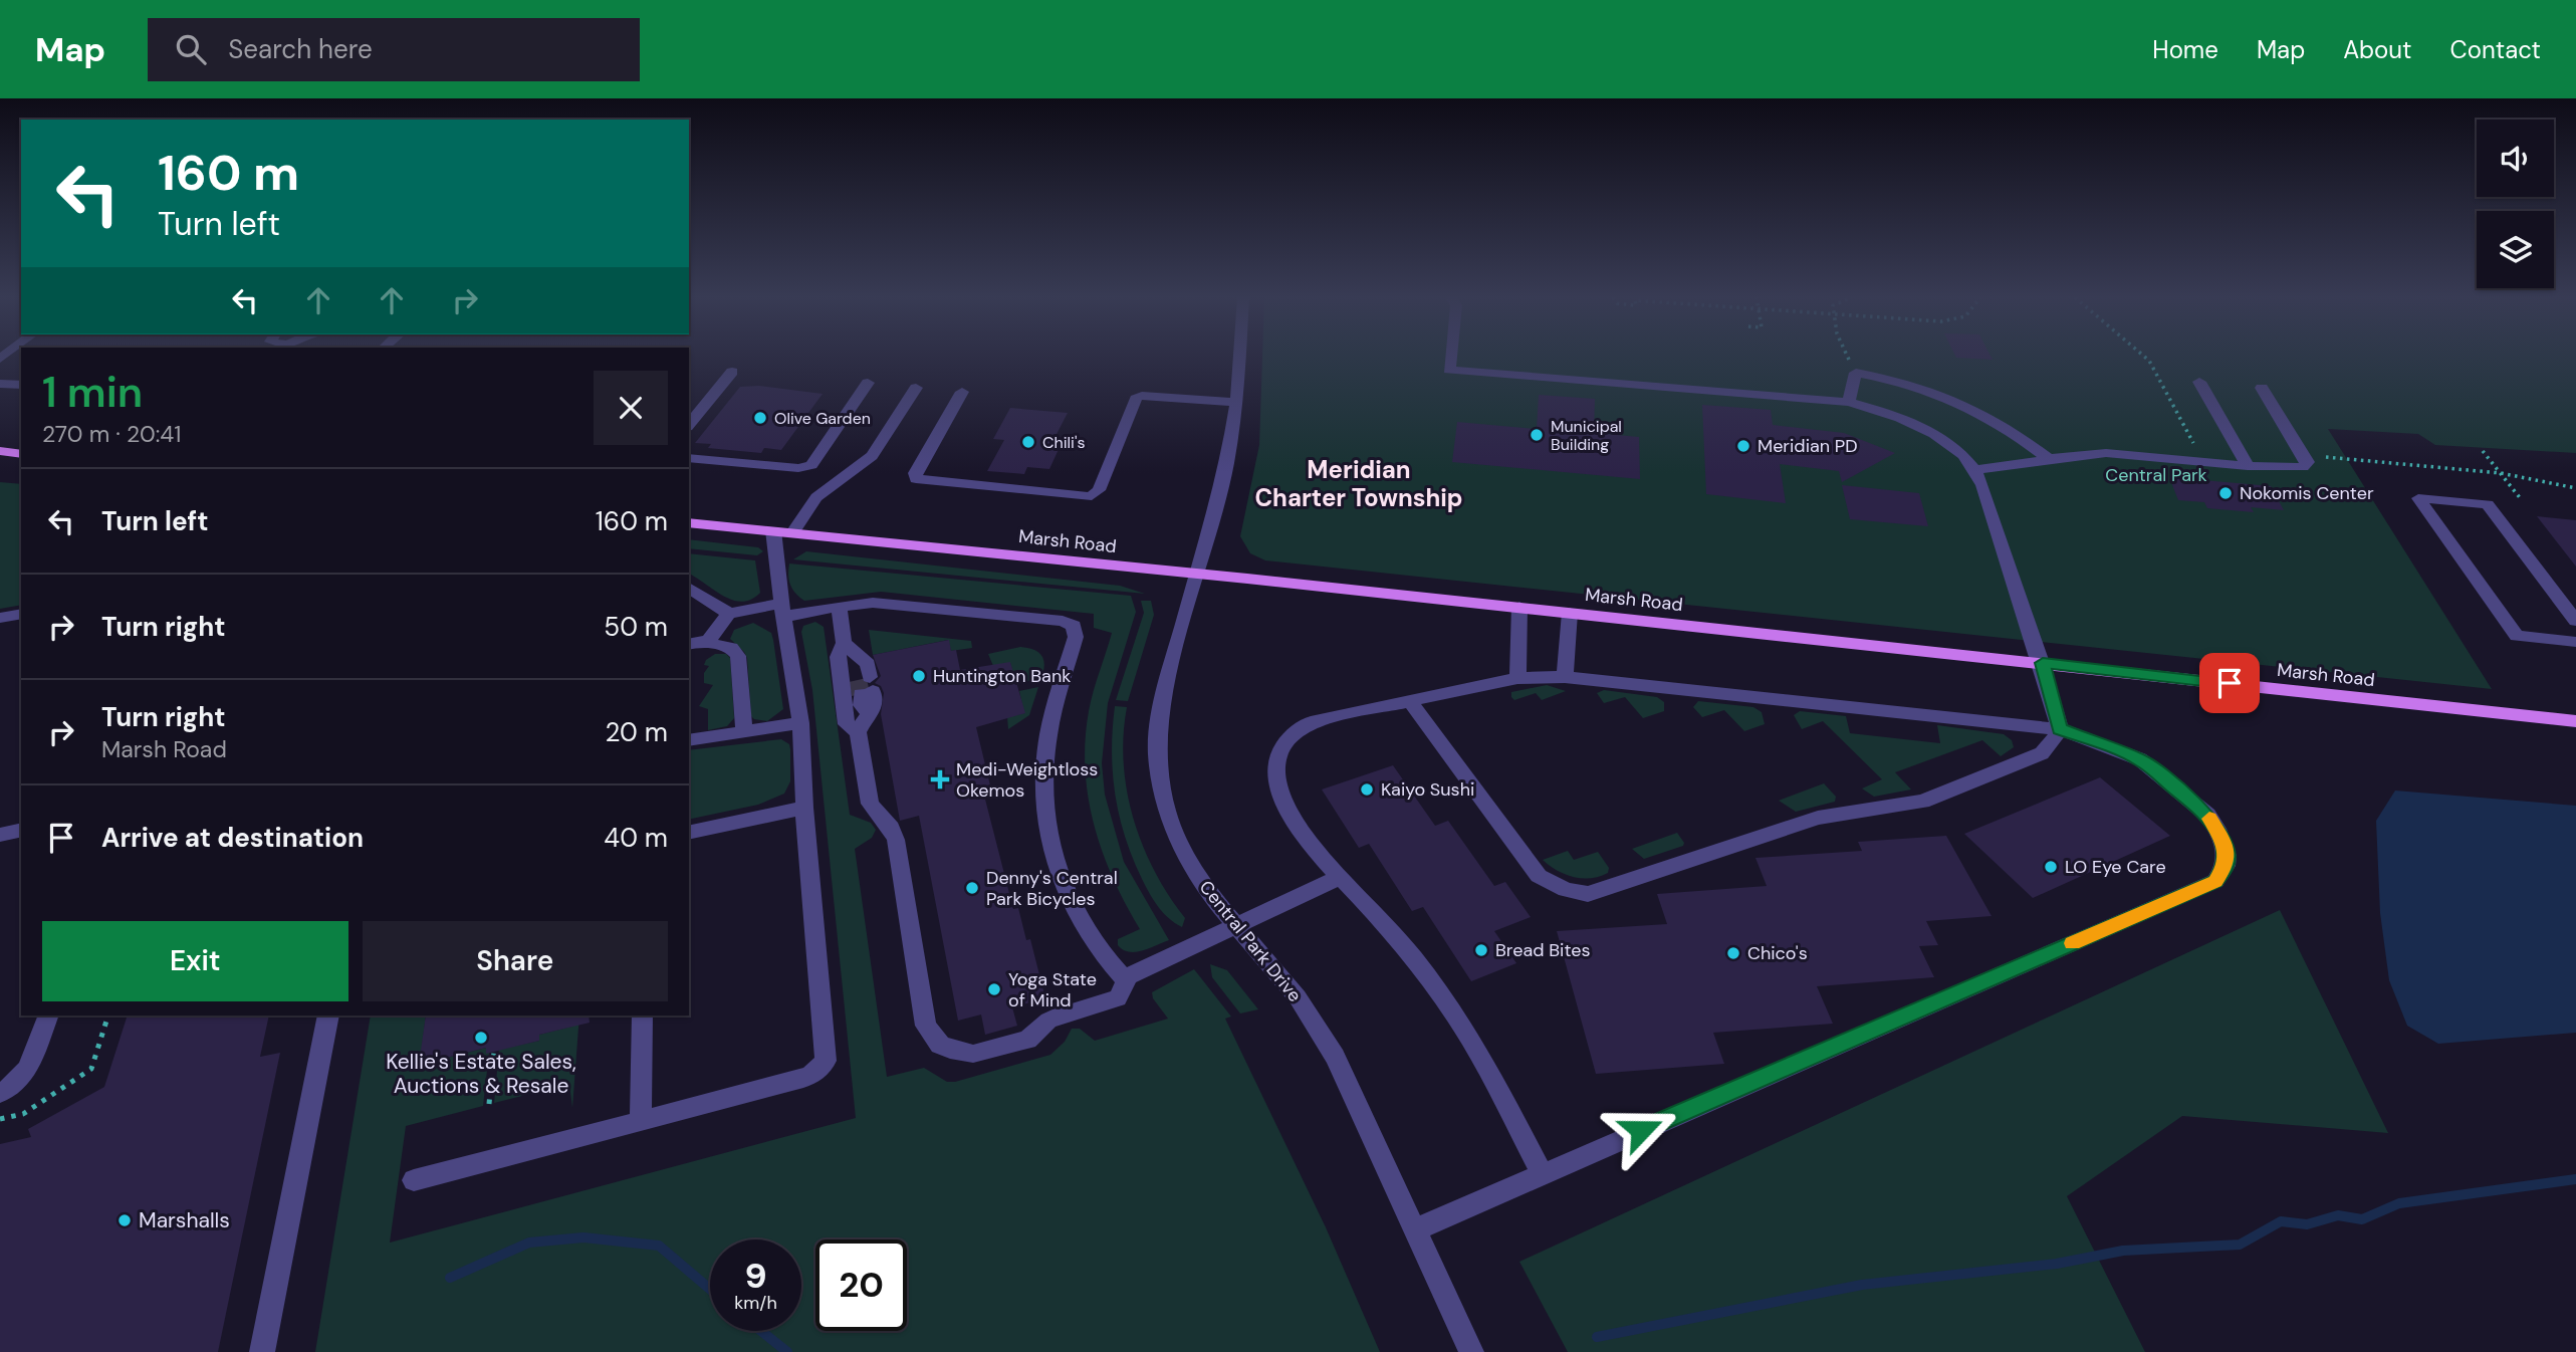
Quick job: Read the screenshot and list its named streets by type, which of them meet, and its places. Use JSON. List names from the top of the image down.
{
  "streets": {
    "main road": ["Marsh Road"],
    "street": ["Central Park Drive"]
  },
  "crossings": [
    ["Marsh Road", "Central Park Drive"]
  ],
  "districts": ["Meridian Charter Township"],
  "parks": ["Central Park"],
  "places": {
    "other": [
      "Olive Garden",
      "Municipal Building",
      "Chili's",
      "Meridian PD",
      "Nokomis Center",
      "Huntington Bank",
      "Kaiyo Sushi",
      "LO Eye Care",
      "Denny's Central Park Bicycles",
      "Bread Bites",
      "Chico's",
      "Yoga State of Mind",
      "Kellie's Estate Sales, Auctions & Resale",
      "Marshalls"
    ],
    "health": ["Medi-Weightloss Okemos"]
  },
  "page": {
    "header": "Map",
    "search": "Search here",
    "nav": [
      "Home",
      "Map",
      "About",
      "Contact"
    ],
    "turn": ["160 m", "Turn left"],
    "heading": ["1 min", "270 m · 20:41"],
    "list": [
      {
        "name": "Turn left",
        "value": "160 m"
      },
      {
        "name": "Turn right",
        "value": "50 m"
      },
      {
        "name": "Turn right",
        "note": "Marsh Road",
        "value": "20 m"
      },
      {
        "name": "Arrive at destination",
        "value": "40 m"
      }
    ],
    "buttons": ["Exit", "Share"],
    "speed": "9 km/h",
    "limit": "20"
  }
}
